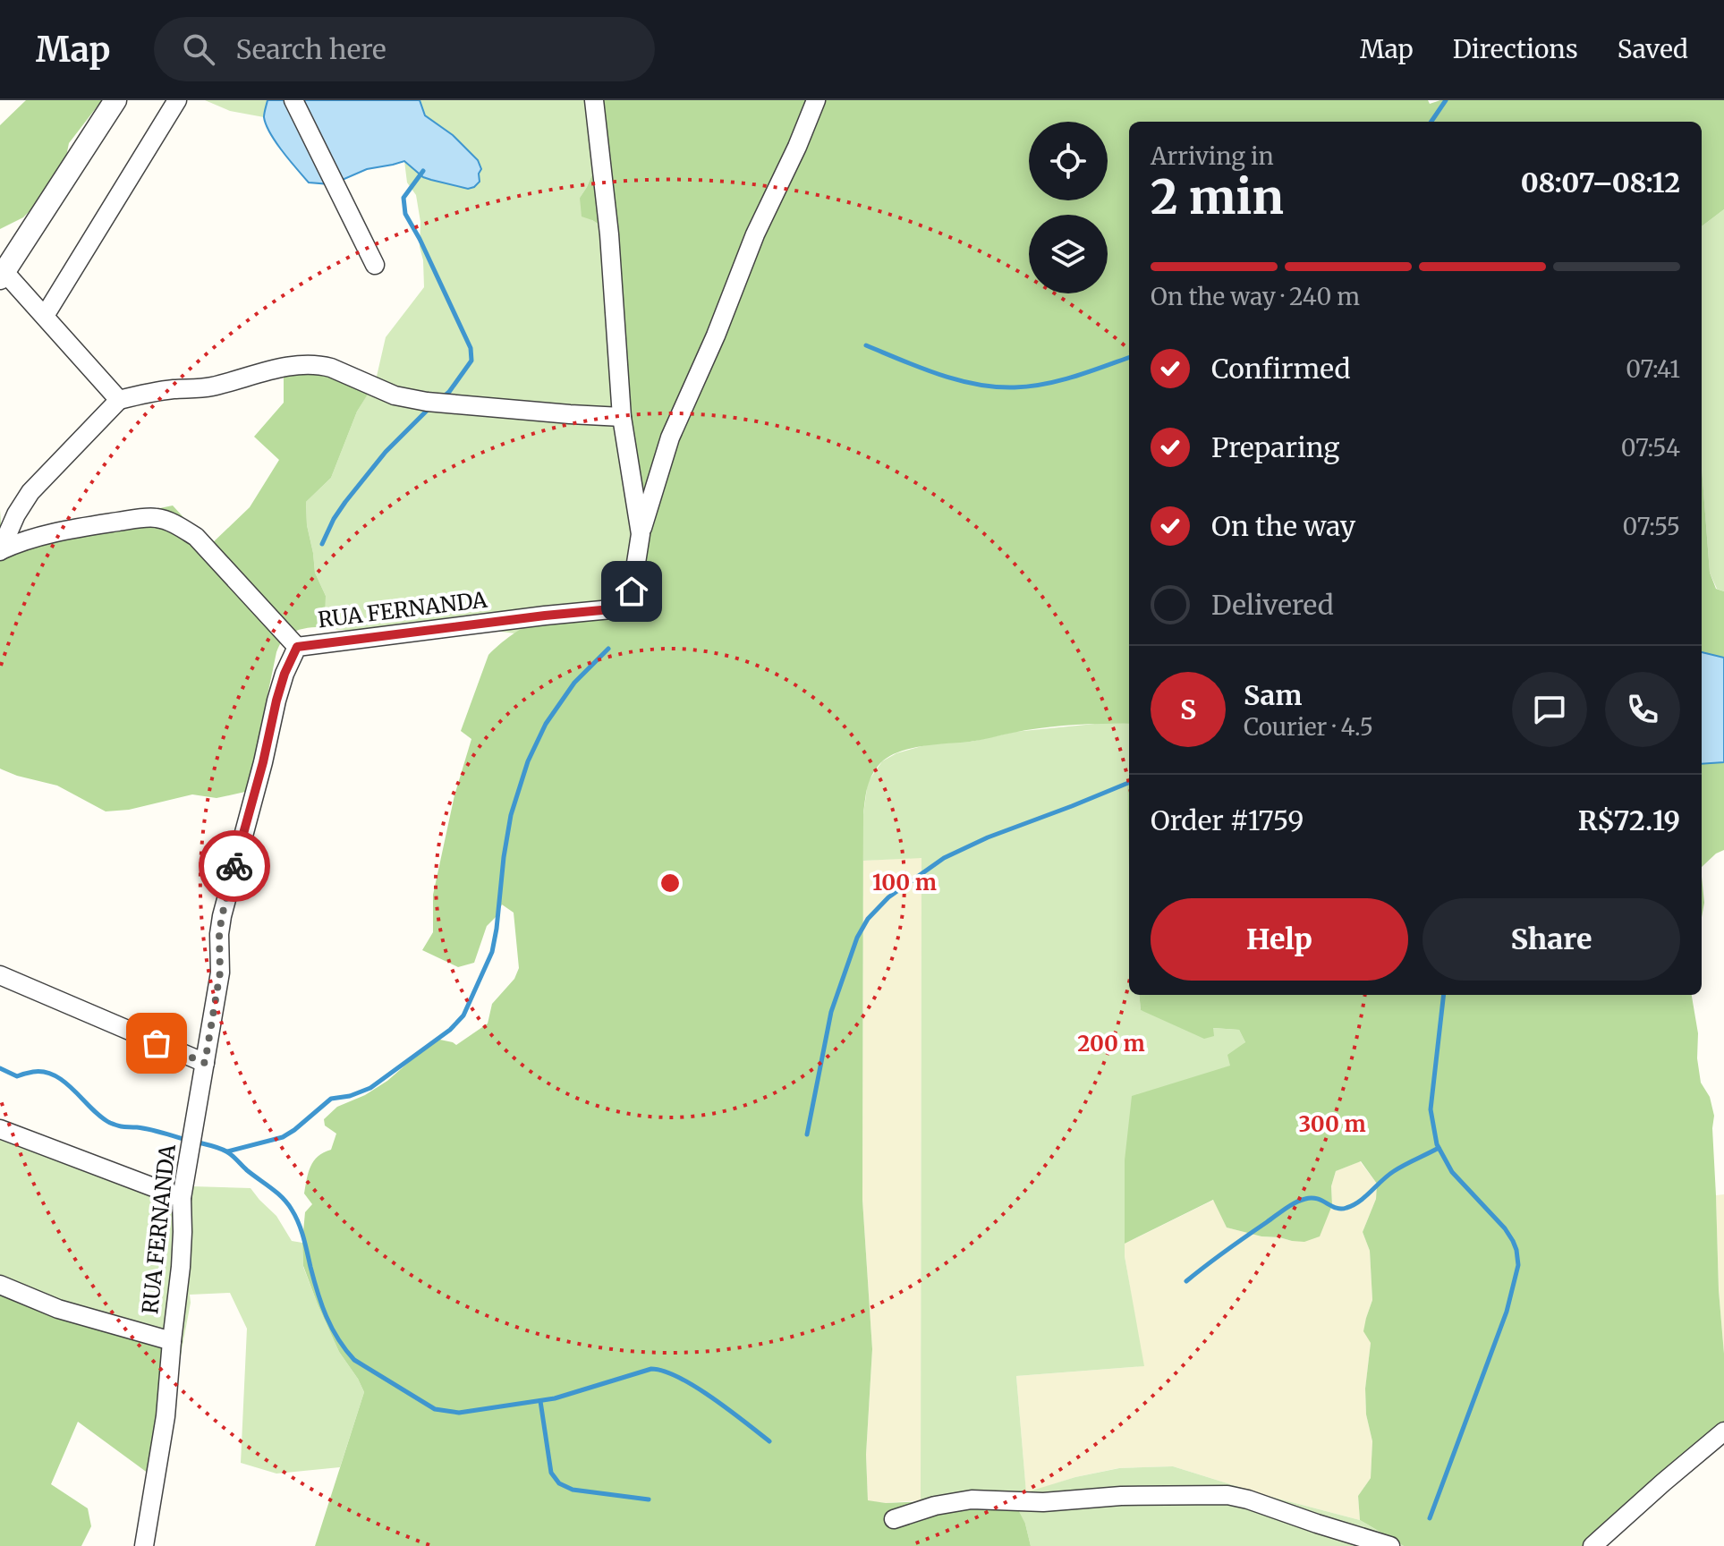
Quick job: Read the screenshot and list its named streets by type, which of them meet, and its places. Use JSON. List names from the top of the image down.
{
  "streets": {
    "street": ["RUA FERNANDA"]
  },
  "page": {
    "header": "Map",
    "search": "Search here",
    "nav": ["Map", "Directions", "Saved"],
    "heading": ["2 min", "Arriving in", "08:07–08:12"],
    "panel": [
      "Sam",
      "Courier · 4.5",
      "Order #1759",
      "R$72.19"
    ],
    "bar": "On the way · 240 m",
    "list": [
      ["Confirmed", "07:41"],
      ["Preparing", "07:54"],
      ["On the way", "07:55"],
      "Delivered"
    ],
    "round": "S",
    "buttons": ["Help", "Share"]
  },
  "rings": ["100 m", "200 m", "300 m"]
}
